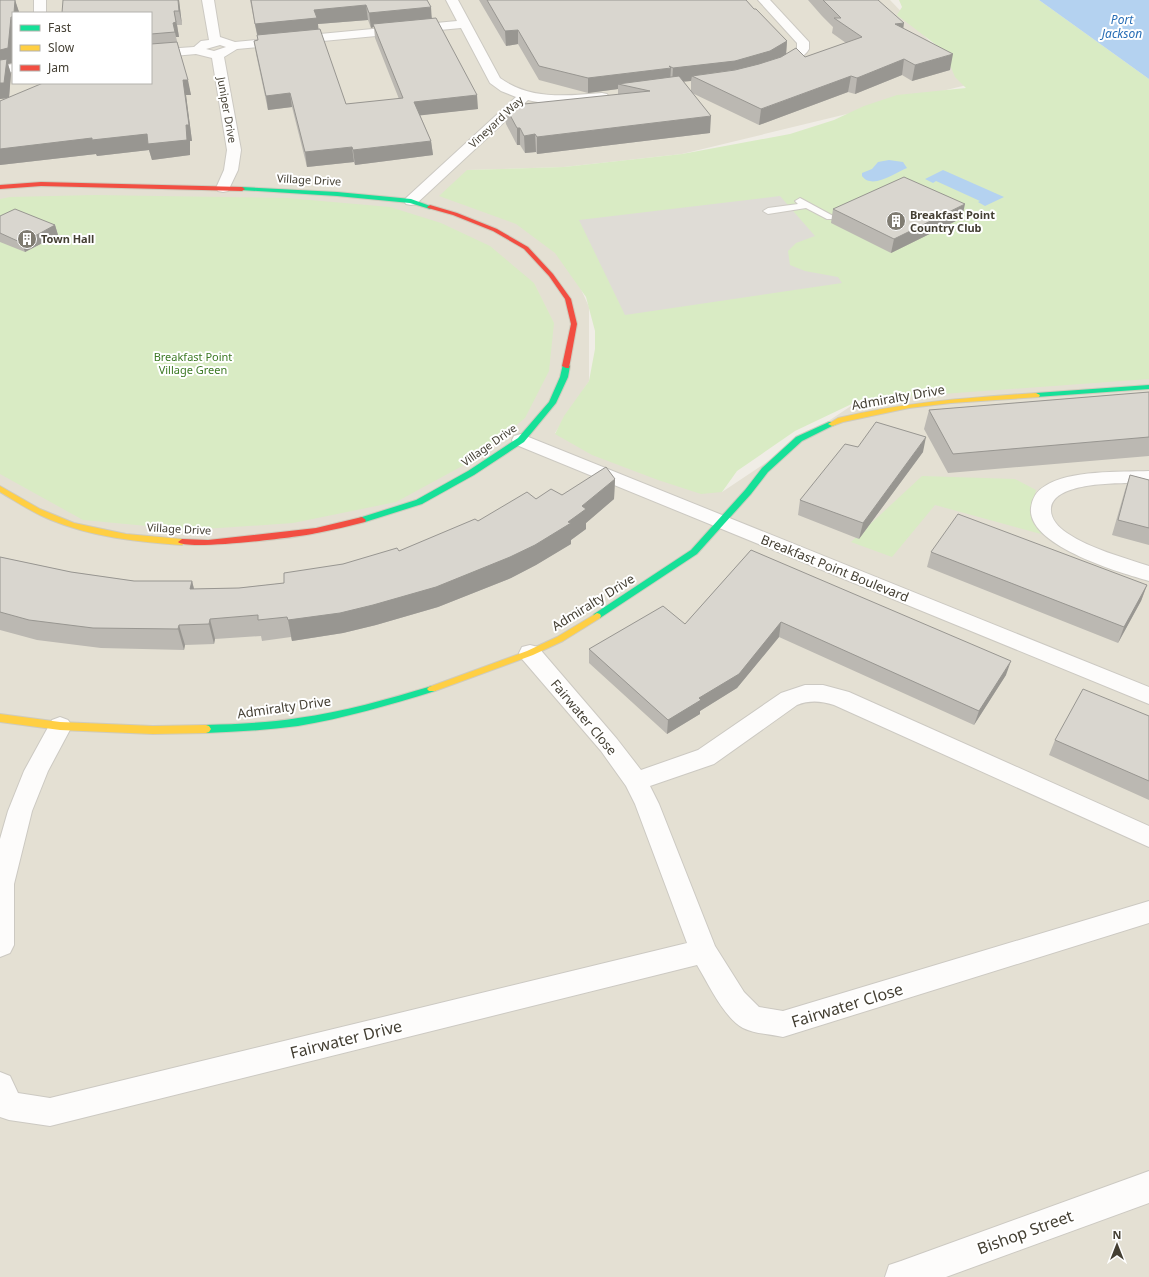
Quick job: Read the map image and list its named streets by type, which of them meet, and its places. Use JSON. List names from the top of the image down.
{
  "streets": {
    "street": [
      "Juniper Drive",
      "Vineyard Way",
      "Village Drive",
      "Admiralty Drive",
      "Breakfast Point Boulevard",
      "Fairwater Close",
      "Fairwater Drive",
      "Bishop Street"
    ]
  },
  "crossings": [
    ["Juniper Drive", "Village Drive"],
    ["Vineyard Way", "Village Drive"],
    ["Village Drive", "Breakfast Point Boulevard"],
    ["Admiralty Drive", "Breakfast Point Boulevard"],
    ["Admiralty Drive", "Fairwater Close"],
    ["Fairwater Close", "Fairwater Drive"]
  ],
  "water": ["Port Jackson"],
  "parks": ["Breakfast Point Village Green"],
  "places": {
    "building": ["Breakfast Point Country Club", "Town Hall"]
  },
  "legend": ["Fast", "Slow", "Jam"],
  "north": "top"
}
